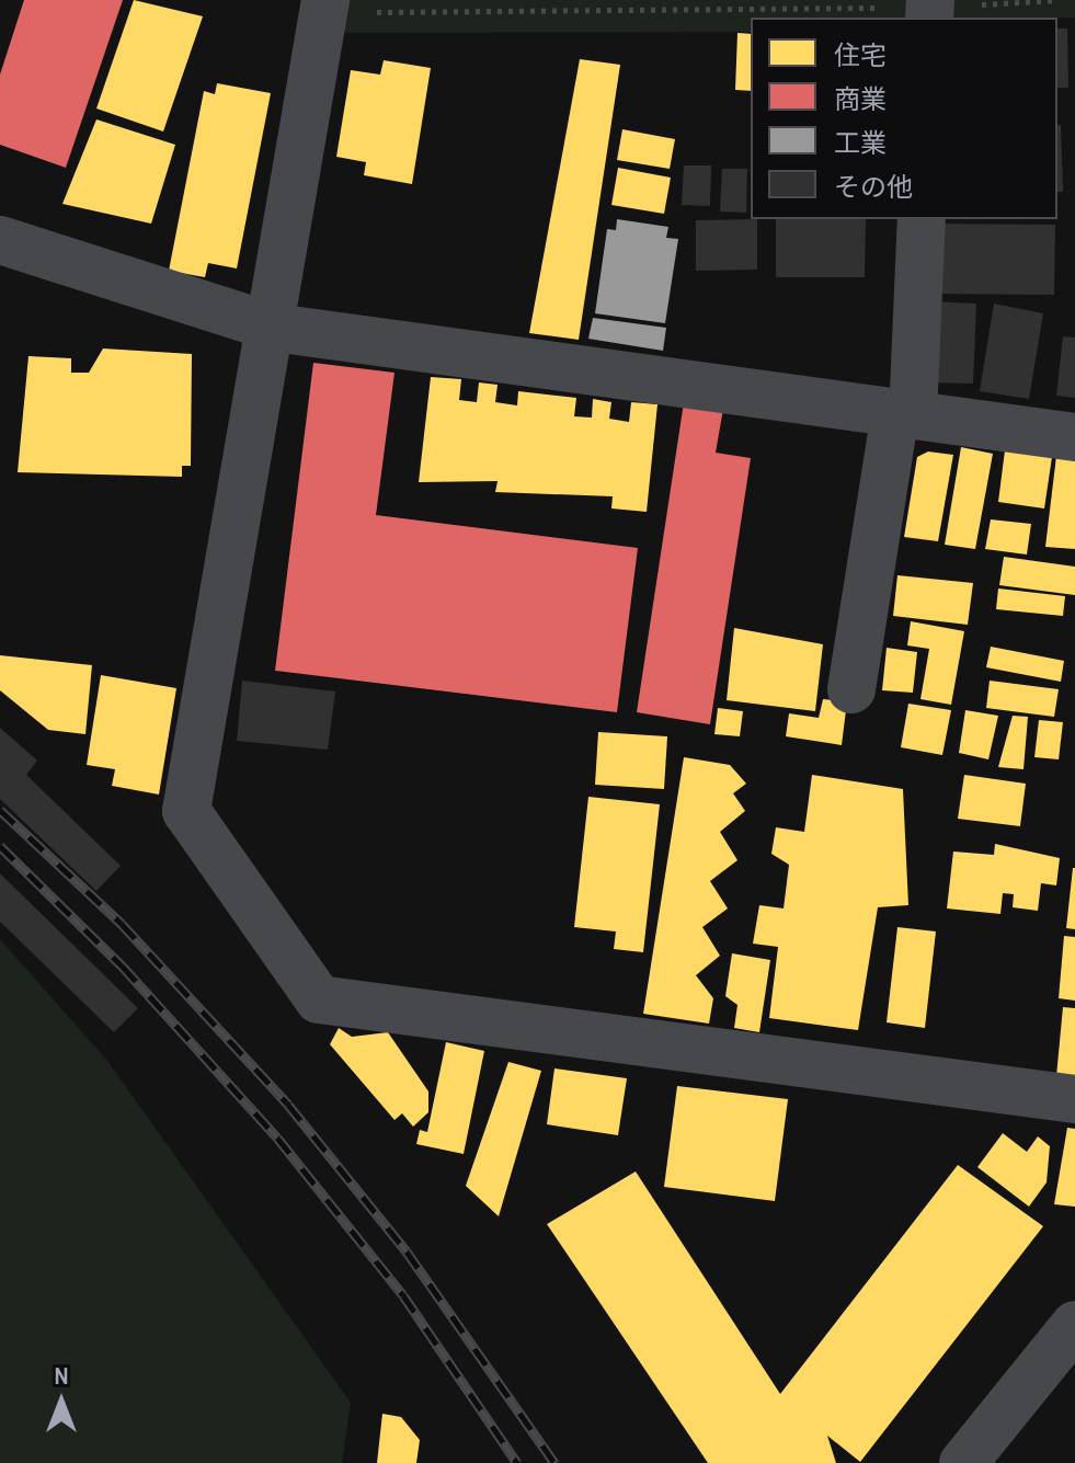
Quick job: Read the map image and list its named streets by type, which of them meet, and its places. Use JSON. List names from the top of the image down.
{
  "legend": [
    "住宅",
    "商業",
    "工業",
    "その他"
  ],
  "north": "top"
}
